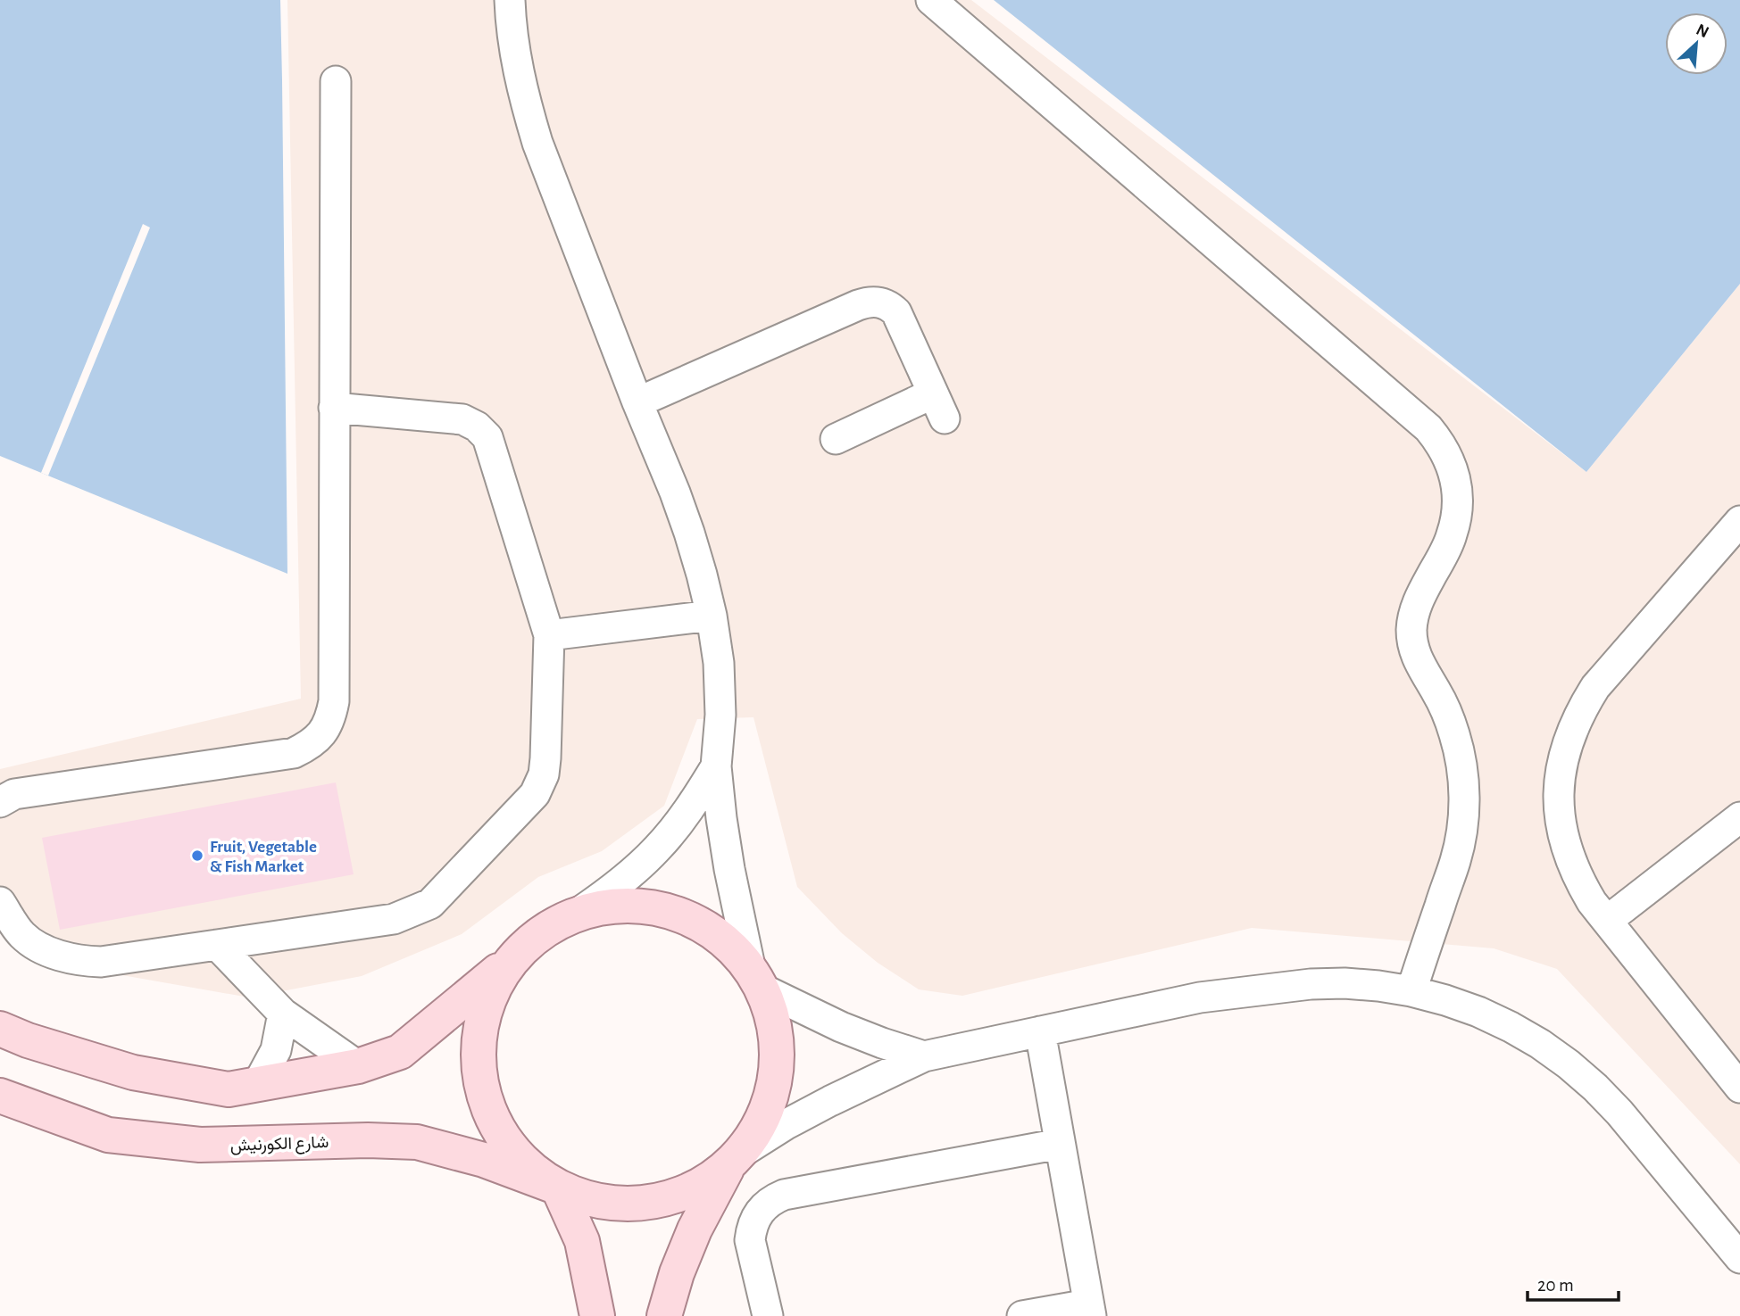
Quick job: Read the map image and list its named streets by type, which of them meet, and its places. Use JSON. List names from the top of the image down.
{
  "streets": {
    "main road": ["شارع الكورنيش"]
  },
  "places": ["Fruit, Vegetable & Fish Market"],
  "scale_bar": "20 m",
  "north": "top right"
}
